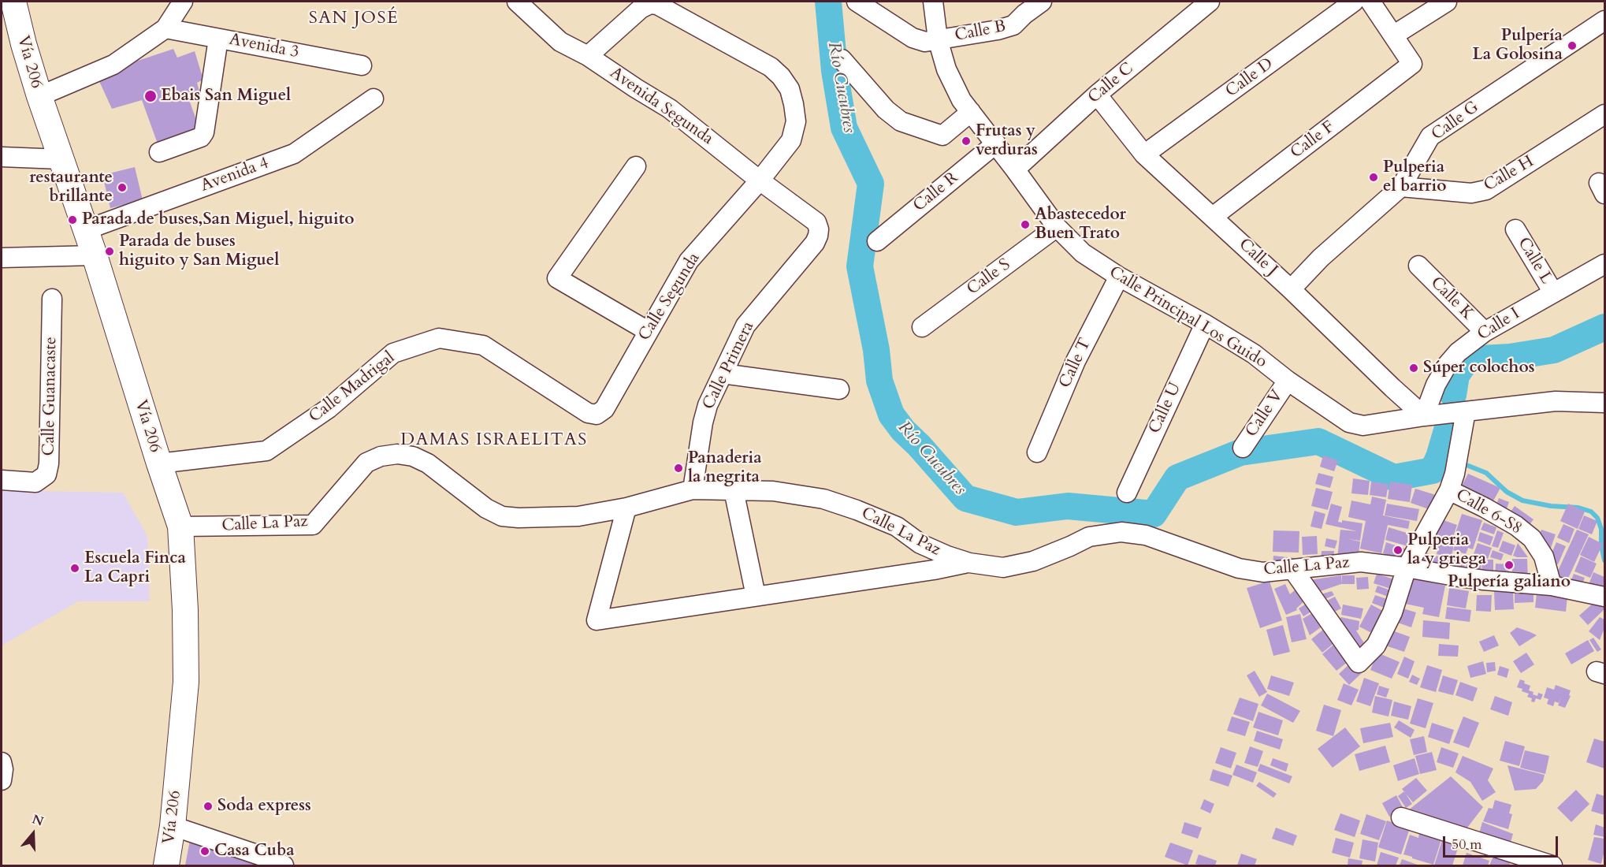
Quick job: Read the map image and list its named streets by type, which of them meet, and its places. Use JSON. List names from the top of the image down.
{
  "streets": {
    "main road": ["Vía 206"],
    "street": [
      "Calle B",
      "Avenida 3",
      "Calle D",
      "Calle C",
      "Avenida Segunda",
      "Calle G",
      "Calle F",
      "Calle H",
      "Avenida 4",
      "Calle R",
      "Calle J",
      "Calle L",
      "Calle S",
      "Calle Segunda",
      "Calle K",
      "Calle Principal Los Guido",
      "Calle I",
      "Calle T",
      "Calle Primera",
      "Calle Madrigal",
      "Calle Guanacaste",
      "Calle U",
      "Calle V",
      "Calle 6-S8",
      "Calle La Paz"
    ]
  },
  "crossings": [
    ["Calle B", "Calle Principal Los Guido"],
    ["Vía 206", "Avenida 4"],
    ["Vía 206", "Calle Madrigal"],
    ["Vía 206", "Calle La Paz"],
    ["Calle D", "Calle J"],
    ["Calle C", "Calle J"],
    ["Calle C", "Calle Principal Los Guido"],
    ["Avenida Segunda", "Calle Segunda"],
    ["Avenida Segunda", "Calle Primera"],
    ["Calle G", "Calle H"],
    ["Calle G", "Calle J"],
    ["Calle F", "Calle J"],
    ["Calle R", "Calle Principal Los Guido"],
    ["Calle J", "Calle Principal Los Guido"],
    ["Calle J", "Calle I"],
    ["Calle L", "Calle I"],
    ["Calle S", "Calle Principal Los Guido"],
    ["Calle Segunda", "Calle Madrigal"],
    ["Calle K", "Calle I"],
    ["Calle Principal Los Guido", "Calle I"],
    ["Calle Principal Los Guido", "Calle T"],
    ["Calle Principal Los Guido", "Calle U"],
    ["Calle Principal Los Guido", "Calle V"],
    ["Calle Primera", "Calle La Paz"],
    ["Calle 6-S8", "Calle La Paz"]
  ],
  "districts": ["SAN JOSÉ", "DAMAS ISRAELITAS"],
  "water": ["Río Cucubres"],
  "places": [
    "Pulpería La Golosina",
    "Ebais San Miguel",
    "Frutas y verduras",
    "Pulperia el barrio",
    "restaurante brillante",
    "Parada de buses,San Miguel, higuito",
    "Abastecedor Buen Trato",
    "Parada de buses higuito y San Miguel",
    "Súper colochos",
    "Panaderia la negrita",
    "Pulperia la y griega",
    "Pulpería galiano",
    "Escuela Finca La Capri",
    "Soda express",
    "Casa Cuba"
  ],
  "scale_bar": "50 m",
  "north": "top"
}
